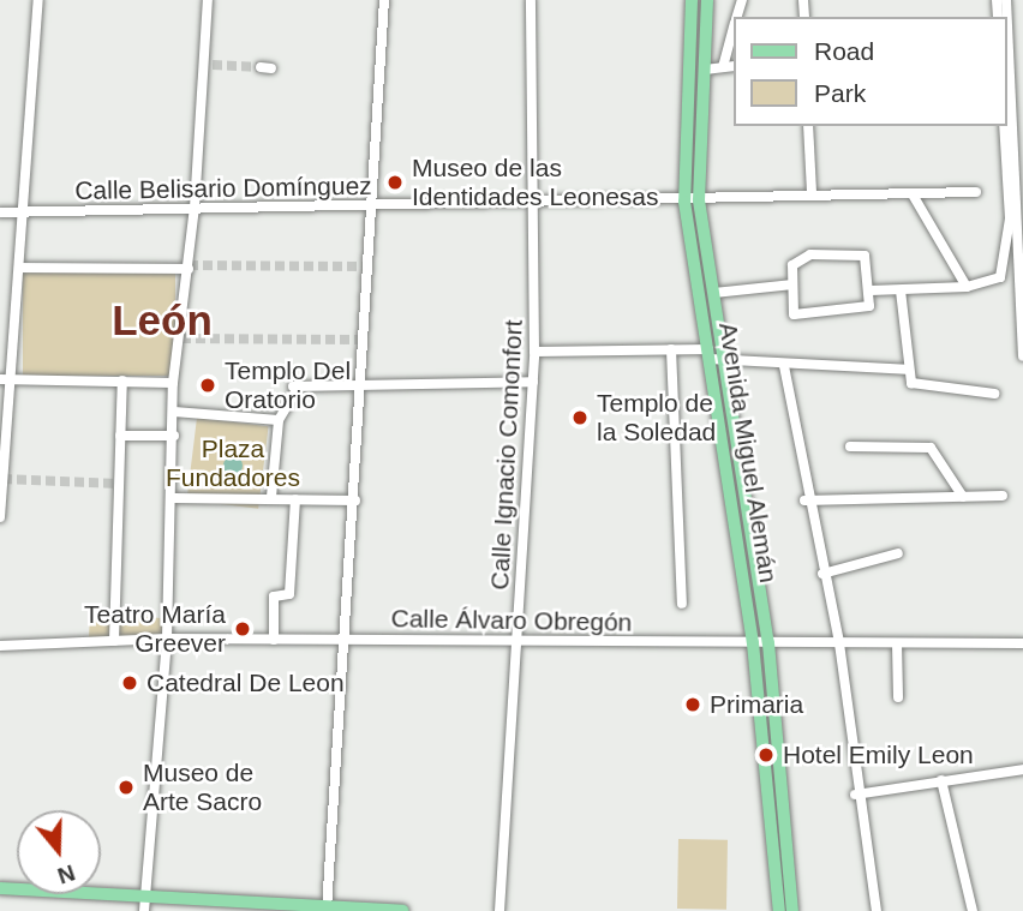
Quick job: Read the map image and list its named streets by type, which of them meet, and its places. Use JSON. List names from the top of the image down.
{
  "streets": {
    "main road": ["Avenida Miguel Alemán"],
    "street": ["Calle Belisario Domínguez", "Calle Ignacio Comonfort", "Calle Álvaro Obregón"]
  },
  "crossings": [
    ["Calle Belisario Domínguez", "Avenida Miguel Alemán"],
    ["Calle Belisario Domínguez", "Calle Ignacio Comonfort"],
    ["Avenida Miguel Alemán", "Calle Álvaro Obregón"],
    ["Calle Ignacio Comonfort", "Calle Álvaro Obregón"]
  ],
  "districts": ["León"],
  "parks": ["Plaza Fundadores"],
  "places": [
    "Museo de las Identidades Leonesas",
    "Templo Del Oratorio",
    "Templo de la Soledad",
    "Teatro María Greever",
    "Catedral De Leon",
    "Primaria",
    "Hotel Emily Leon",
    "Museo de Arte Sacro"
  ],
  "legend": ["Road", "Park"],
  "north": "bottom"
}
